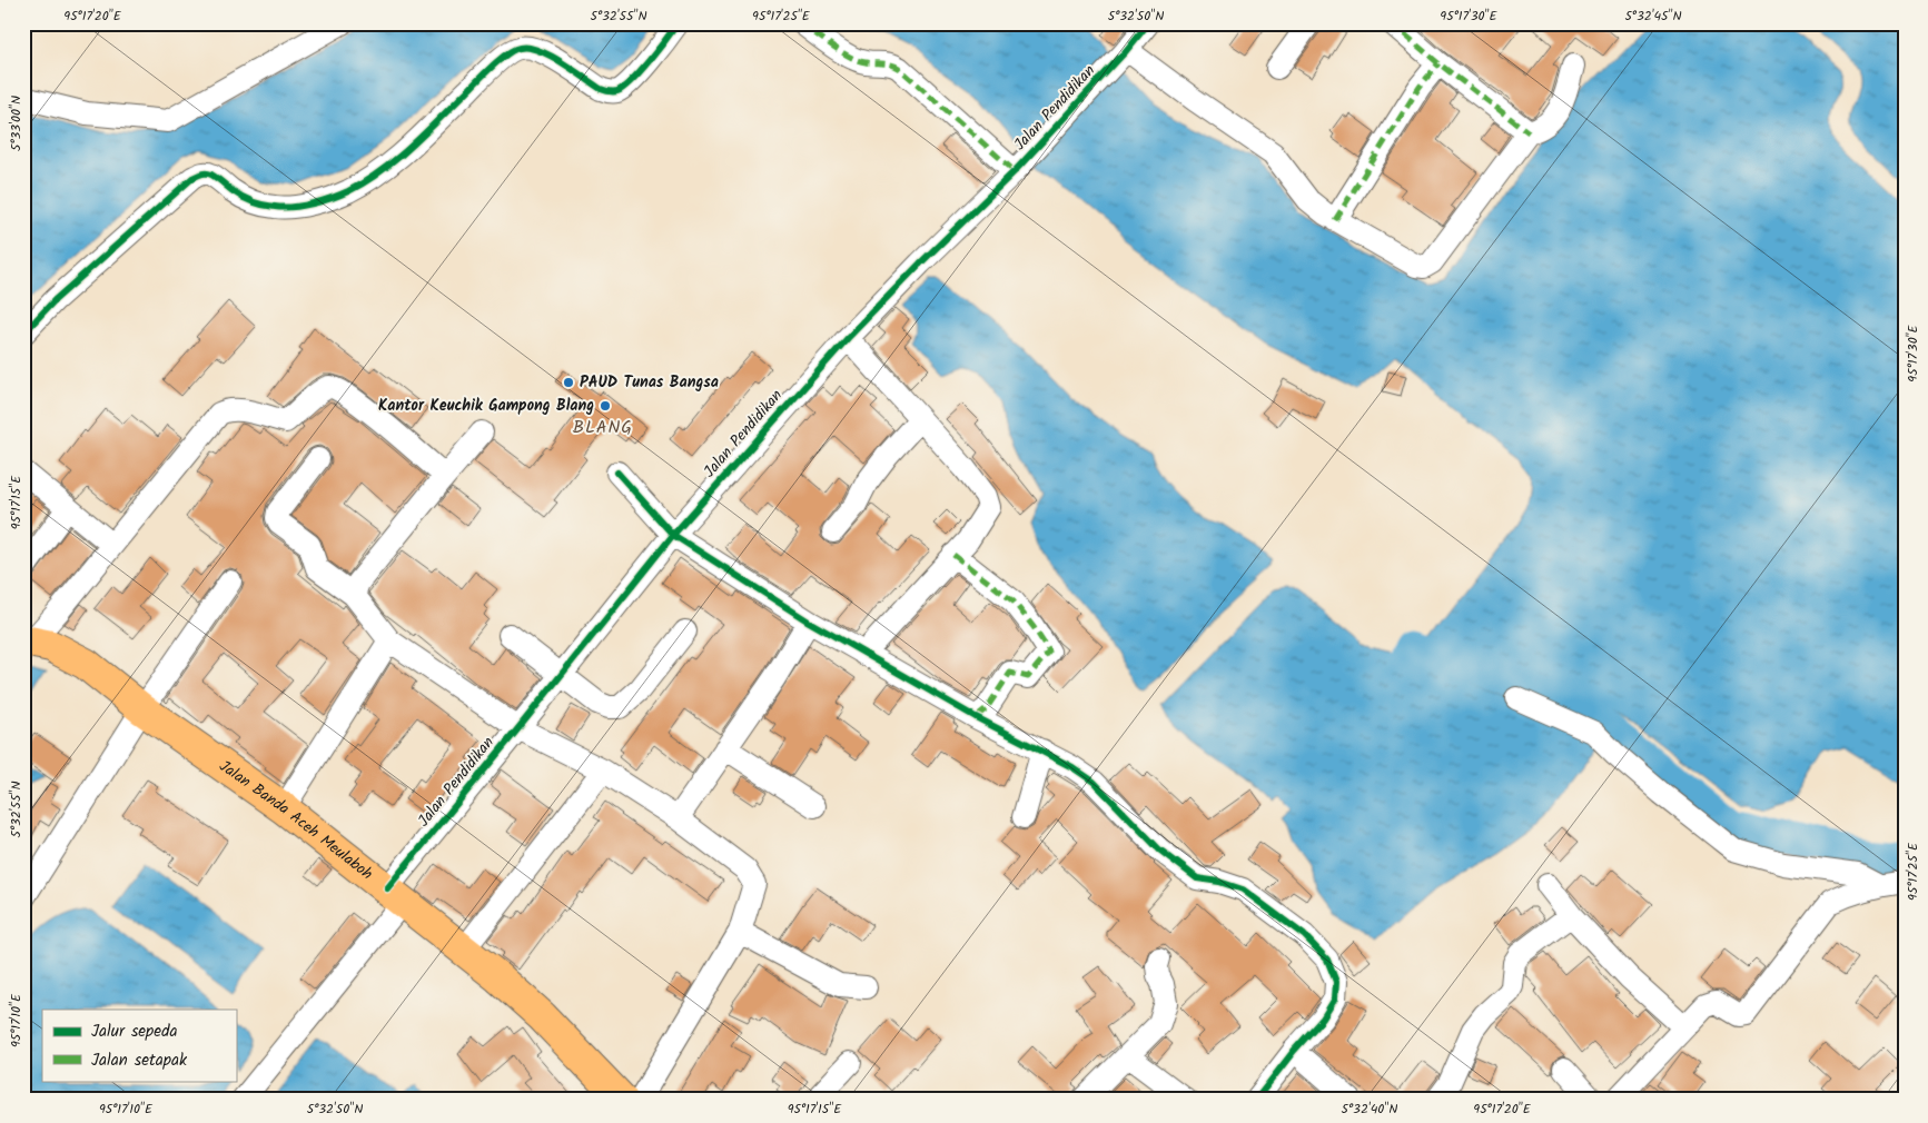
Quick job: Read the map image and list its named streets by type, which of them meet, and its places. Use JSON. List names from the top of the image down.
{
  "streets": {
    "highway": ["Jalan Banda Aceh Meulaboh"],
    "street": ["Jalan Pendidikan"]
  },
  "crossings": [
    ["Jalan Pendidikan", "Jalan Banda Aceh Meulaboh"]
  ],
  "districts": ["BLANG"],
  "places": ["PAUD Tunas Bangsa", "Kantor Keuchik Gampong Blang"],
  "legend": ["Jalur sepeda", "Jalan setapak"],
  "coordinates": [
    "95°17'20\"E",
    "5°32'55\"N",
    "95°17'25\"E",
    "5°32'50\"N",
    "95°17'30\"E",
    "5°32'45\"N",
    "5°33'00\"N",
    "95°17'15\"E",
    "95°17'10\"E",
    "5°32'40\"N"
  ]
}
